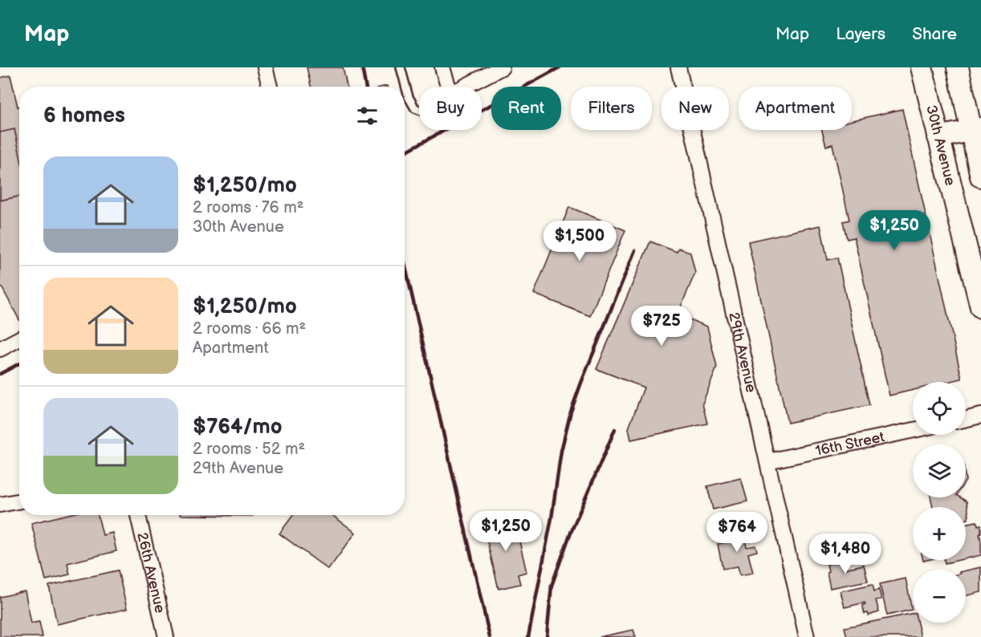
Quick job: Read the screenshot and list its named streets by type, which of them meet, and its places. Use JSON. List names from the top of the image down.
{
  "streets": {
    "main road": ["30th Avenue"],
    "street": ["29th Avenue", "16th Street", "26th Avenue"]
  },
  "crossings": [
    ["29th Avenue", "16th Street"]
  ],
  "page": {
    "header": "Map",
    "nav": ["Map", "Layers", "Share"],
    "chip": [
      "Buy",
      "Rent",
      "Filters",
      "New",
      "Apartment"
    ],
    "heading": "6 homes",
    "list": [
      {
        "name": "$1,250/mo",
        "note": "2 rooms · 76 m² · 30th Avenue"
      },
      {
        "name": "$1,250/mo",
        "note": "2 rooms · 66 m² · Apartment"
      },
      {
        "name": "$764/mo",
        "note": "2 rooms · 52 m² · 29th Avenue"
      }
    ],
    "price": [
      "$1,250",
      "$1,500",
      "$725",
      "$1,250",
      "$764",
      "$1,480"
    ],
    "map_buttons": ["+", "−"]
  }
}
